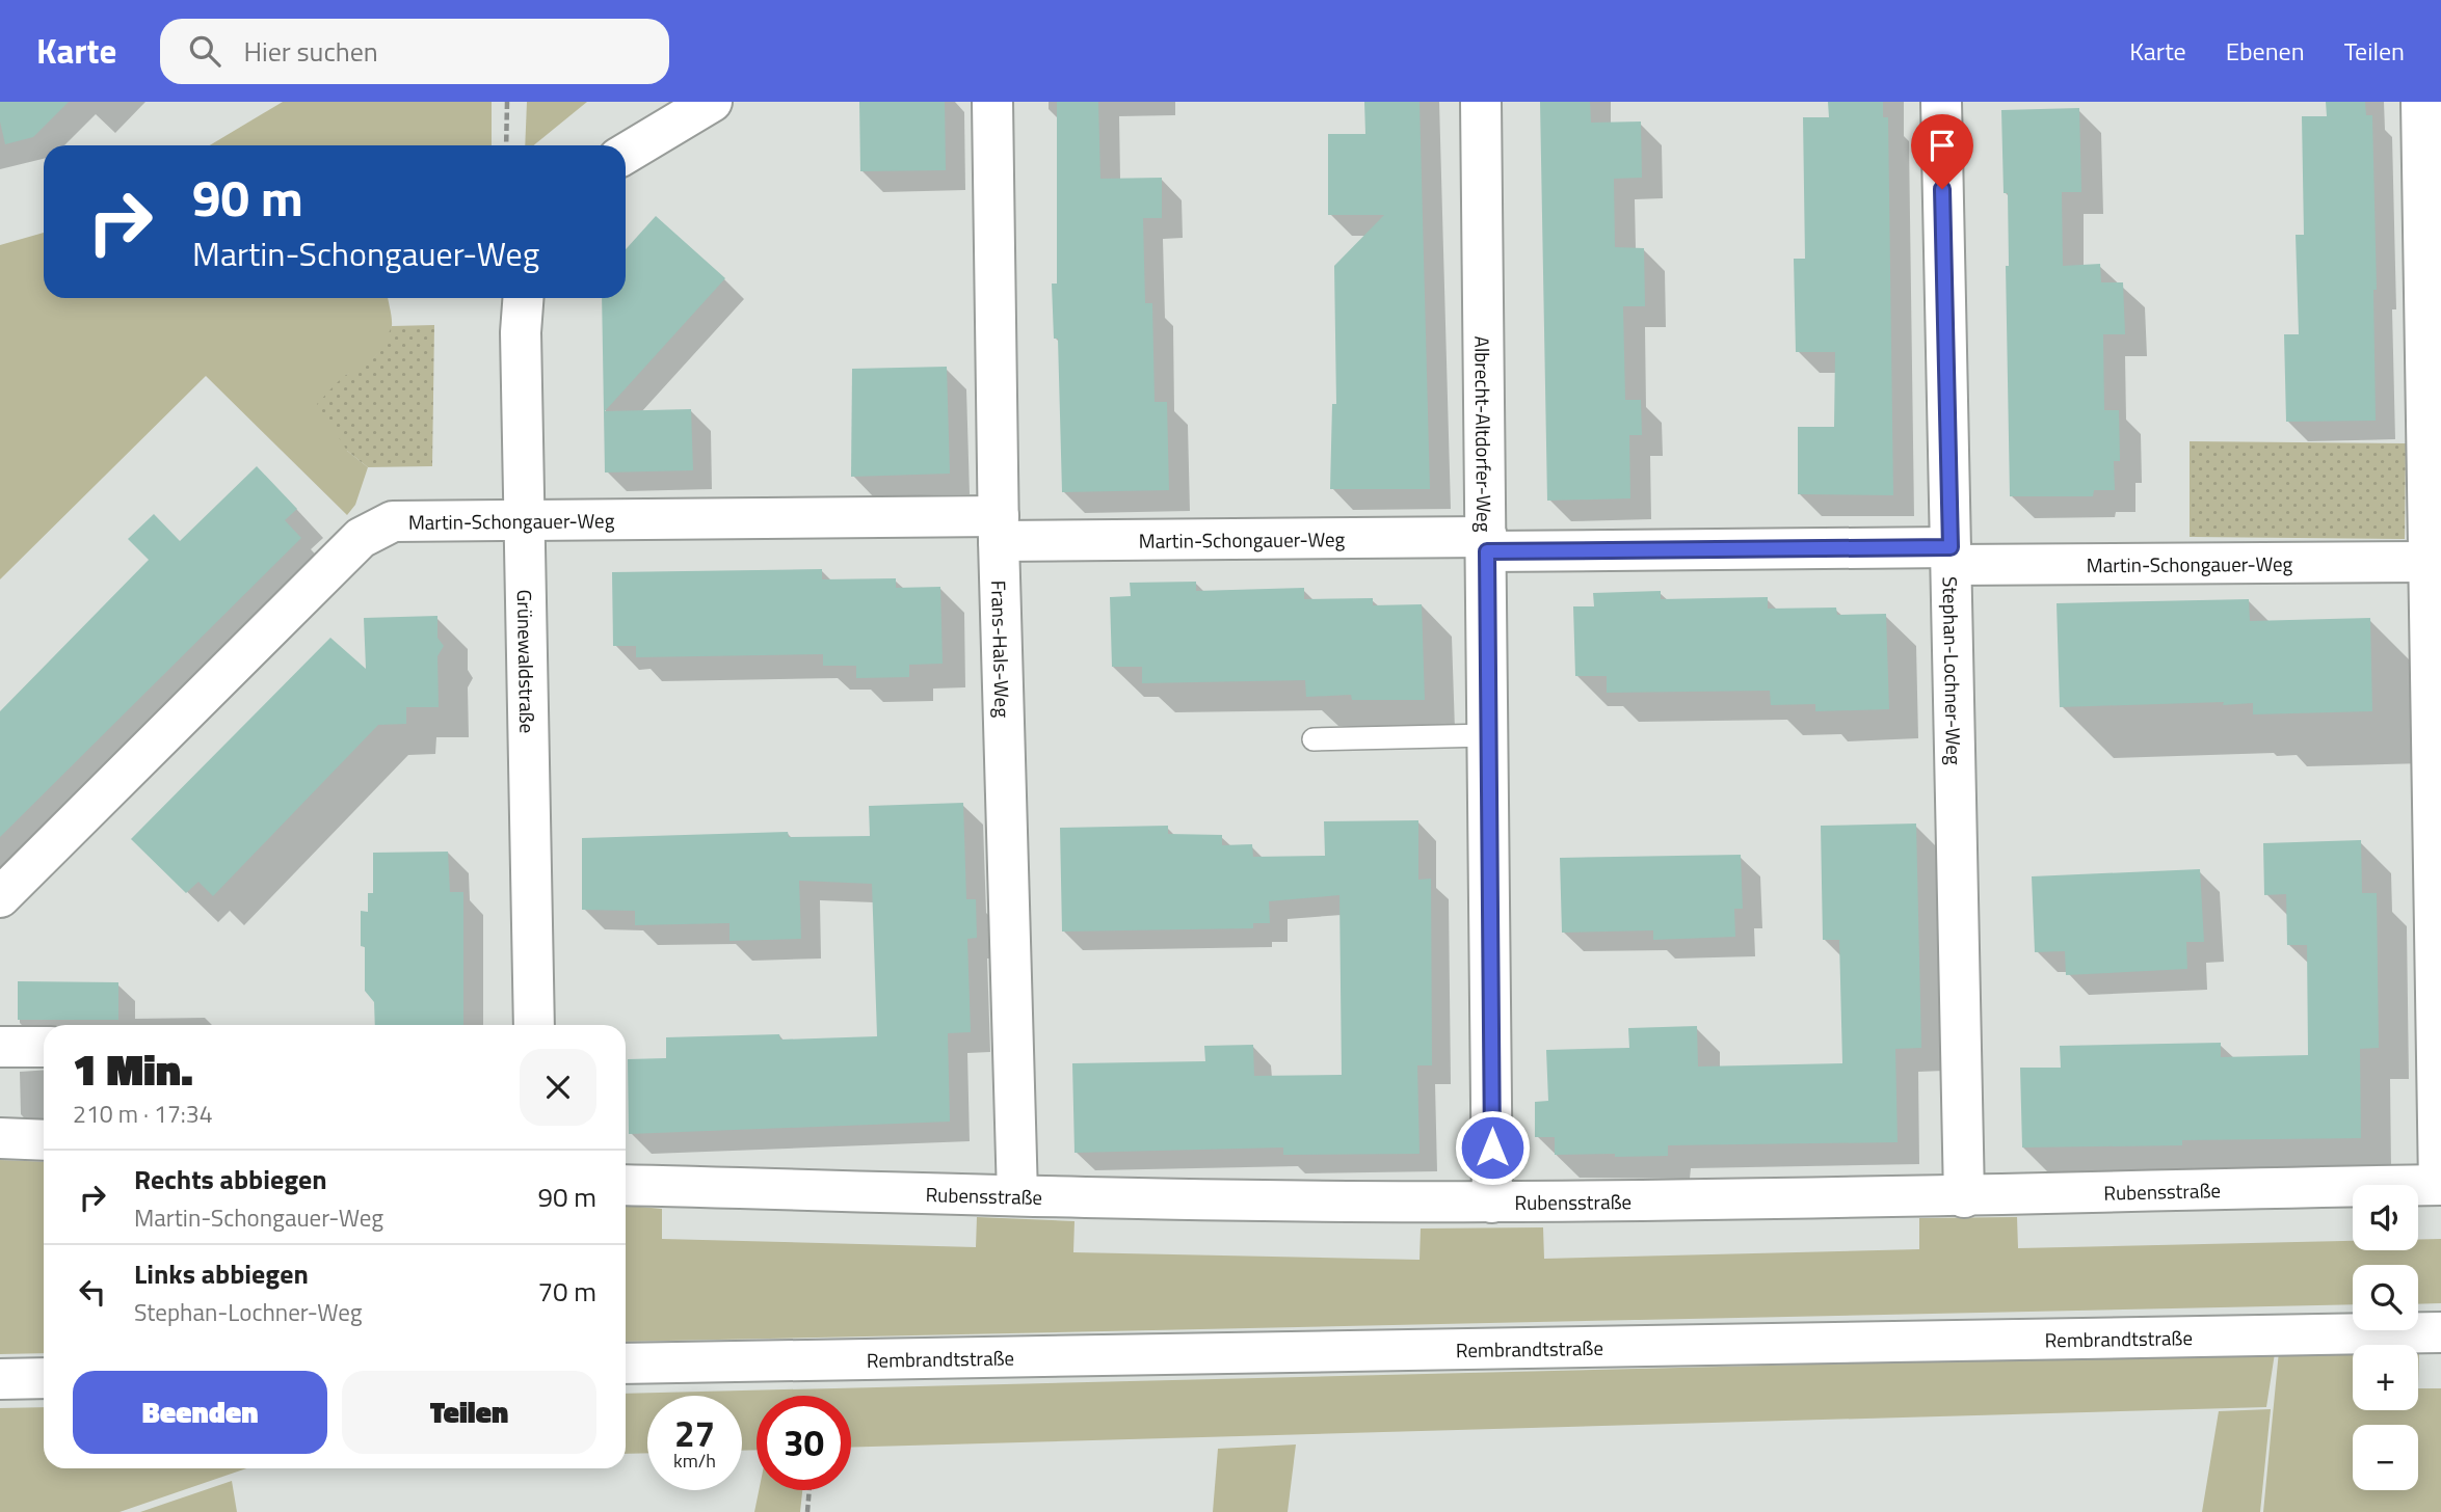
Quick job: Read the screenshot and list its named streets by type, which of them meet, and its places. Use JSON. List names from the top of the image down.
{
  "streets": {
    "street": [
      "Albrecht-Altdorfer-Weg",
      "Martin-Schongauer-Weg",
      "Frans-Hals-Weg",
      "Grünewaldstraße",
      "Stephan-Lochner-Weg",
      "Rubensstraße",
      "Rembrandtstraße"
    ]
  },
  "crossings": [
    ["Albrecht-Altdorfer-Weg", "Martin-Schongauer-Weg"],
    ["Albrecht-Altdorfer-Weg", "Rubensstraße"],
    ["Martin-Schongauer-Weg", "Frans-Hals-Weg"],
    ["Martin-Schongauer-Weg", "Grünewaldstraße"],
    ["Martin-Schongauer-Weg", "Stephan-Lochner-Weg"],
    ["Frans-Hals-Weg", "Rubensstraße"],
    ["Stephan-Lochner-Weg", "Rubensstraße"]
  ],
  "page": {
    "header": "Karte",
    "search": "Hier suchen",
    "nav": ["Karte", "Ebenen", "Teilen"],
    "turn": ["90 m", "Martin-Schongauer-Weg"],
    "heading": ["1 Min.", "210 m · 17:34"],
    "list": [
      {
        "name": "Rechts abbiegen",
        "note": "Martin-Schongauer-Weg",
        "value": "90 m"
      },
      {
        "name": "Links abbiegen",
        "note": "Stephan-Lochner-Weg",
        "value": "70 m"
      }
    ],
    "map_buttons": ["+", "−"],
    "buttons": ["Beenden", "Teilen"],
    "speed": "27 km/h",
    "limit": "30"
  }
}
